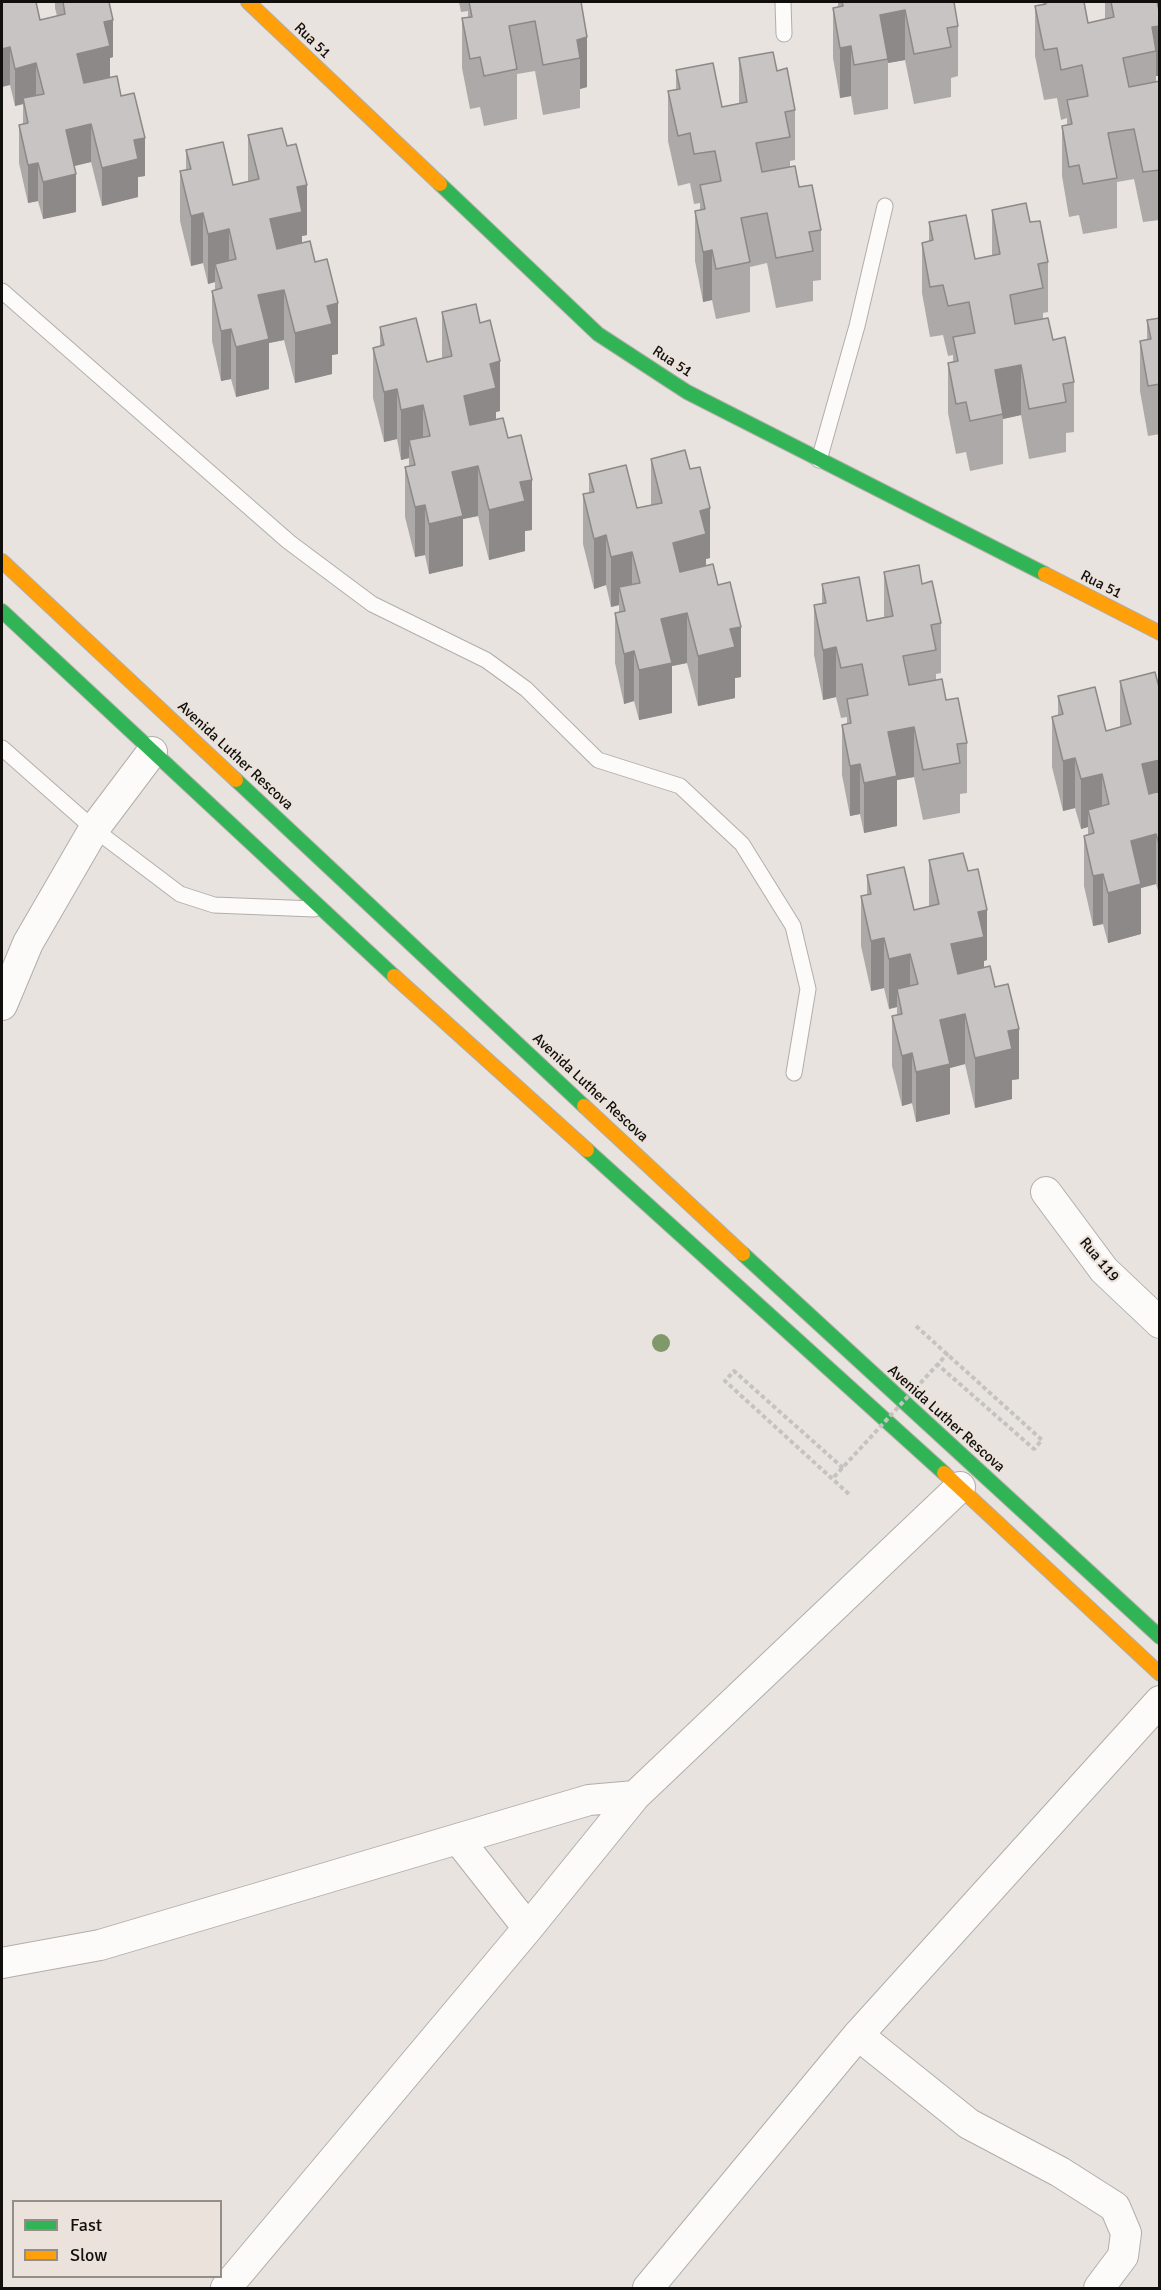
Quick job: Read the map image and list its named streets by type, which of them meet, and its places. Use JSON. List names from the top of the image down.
{
  "streets": {
    "main road": ["Rua 51", "Avenida Luther Rescova"],
    "street": ["Rua 119"]
  },
  "legend": ["Fast", "Slow"]
}
